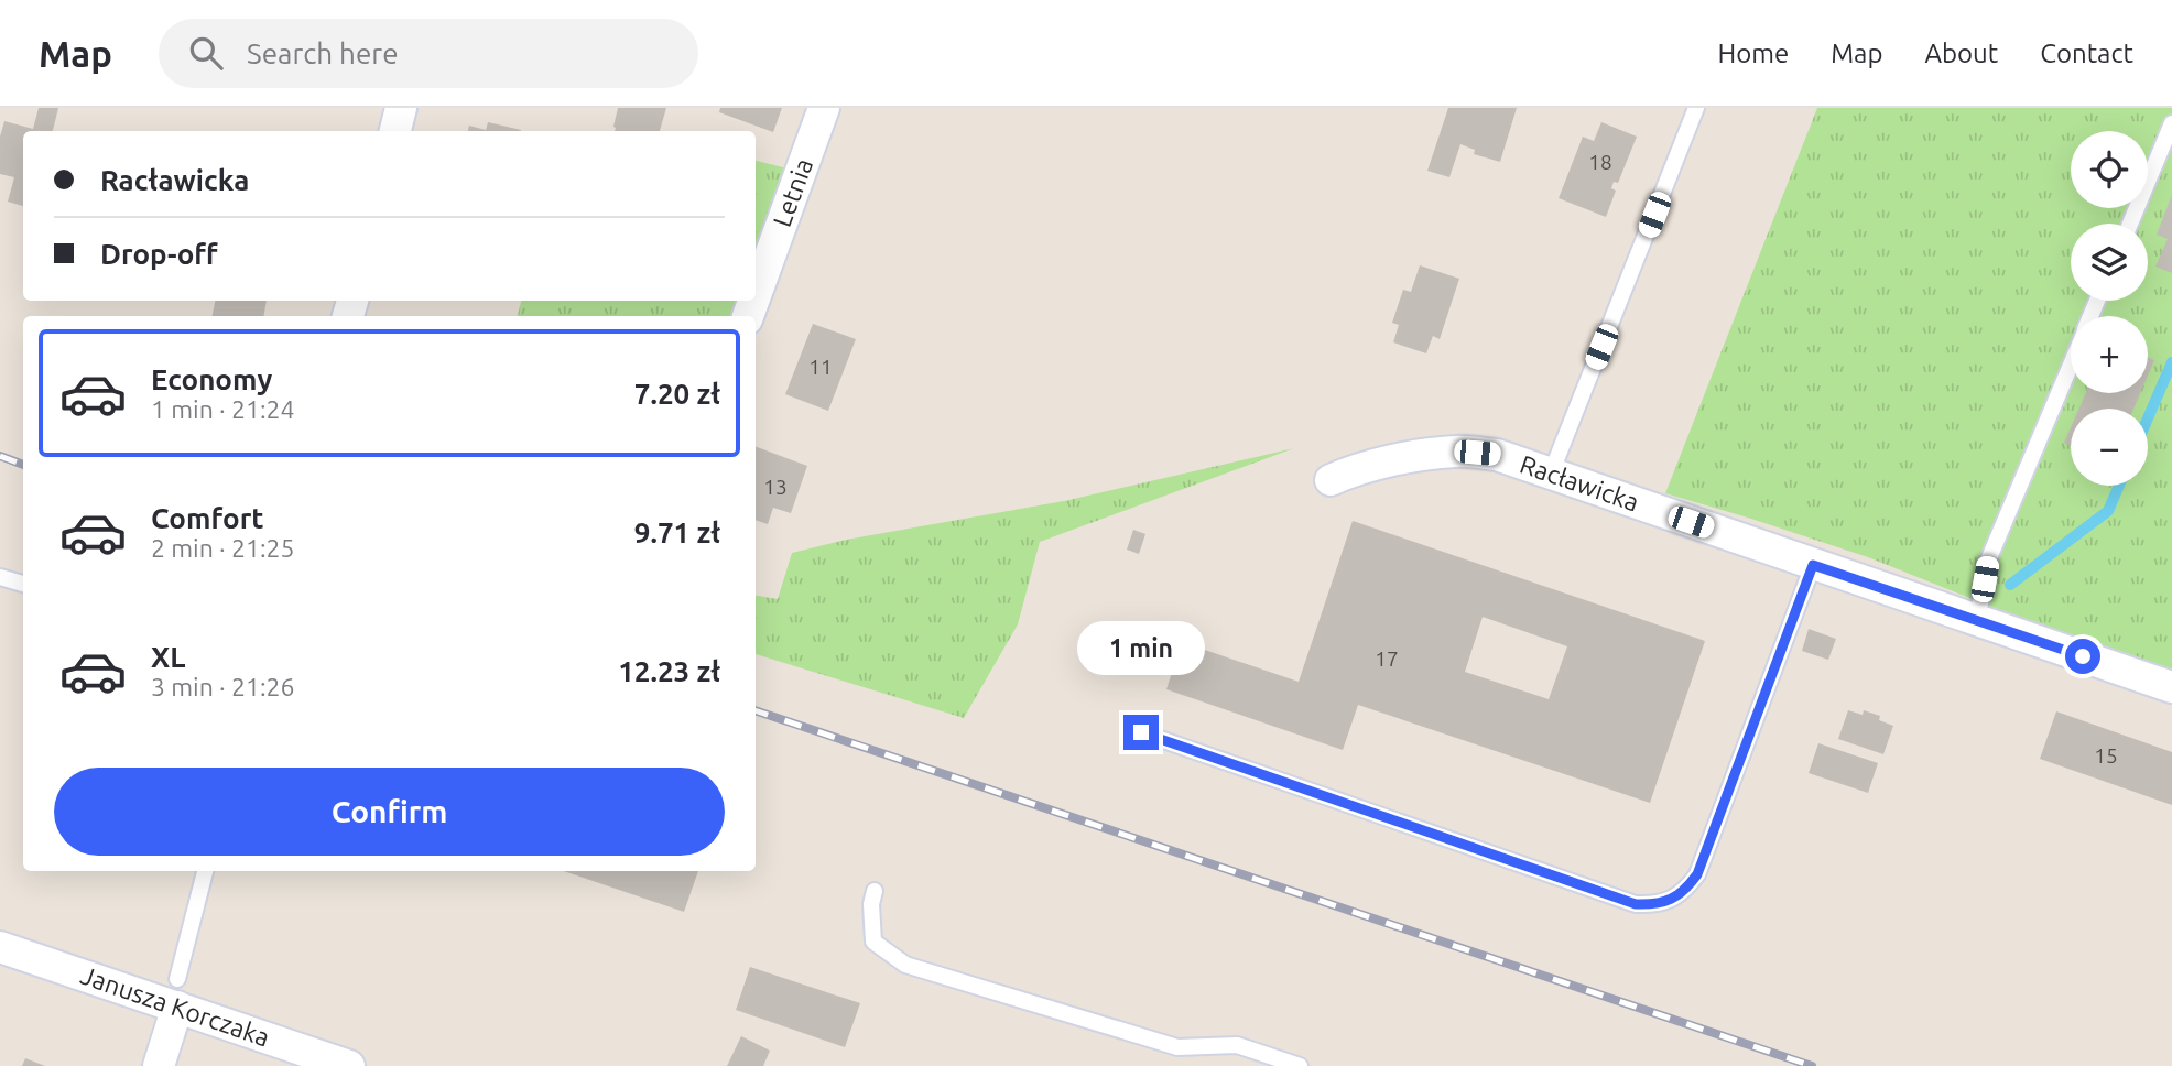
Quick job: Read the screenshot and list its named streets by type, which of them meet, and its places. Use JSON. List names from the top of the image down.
{
  "streets": {
    "street": ["Letnia", "Racławicka", "Janusza Korczaka"]
  },
  "house_numbers": [
    "18",
    "11",
    "13",
    "17",
    "15"
  ],
  "page": {
    "header": "Map",
    "search": "Search here",
    "nav": [
      "Home",
      "Map",
      "About",
      "Contact"
    ],
    "map_buttons": ["+", "−"],
    "banner": ["Racławicka", "Drop-off"],
    "list": [
      {
        "name": "Economy",
        "note": "1 min · 21:24",
        "value": "7.20 zł"
      },
      {
        "name": "Comfort",
        "note": "2 min · 21:25",
        "value": "9.71 zł"
      },
      {
        "name": "XL",
        "note": "3 min · 21:26",
        "value": "12.23 zł"
      }
    ],
    "bubble": "1 min",
    "buttons": "Confirm"
  }
}
